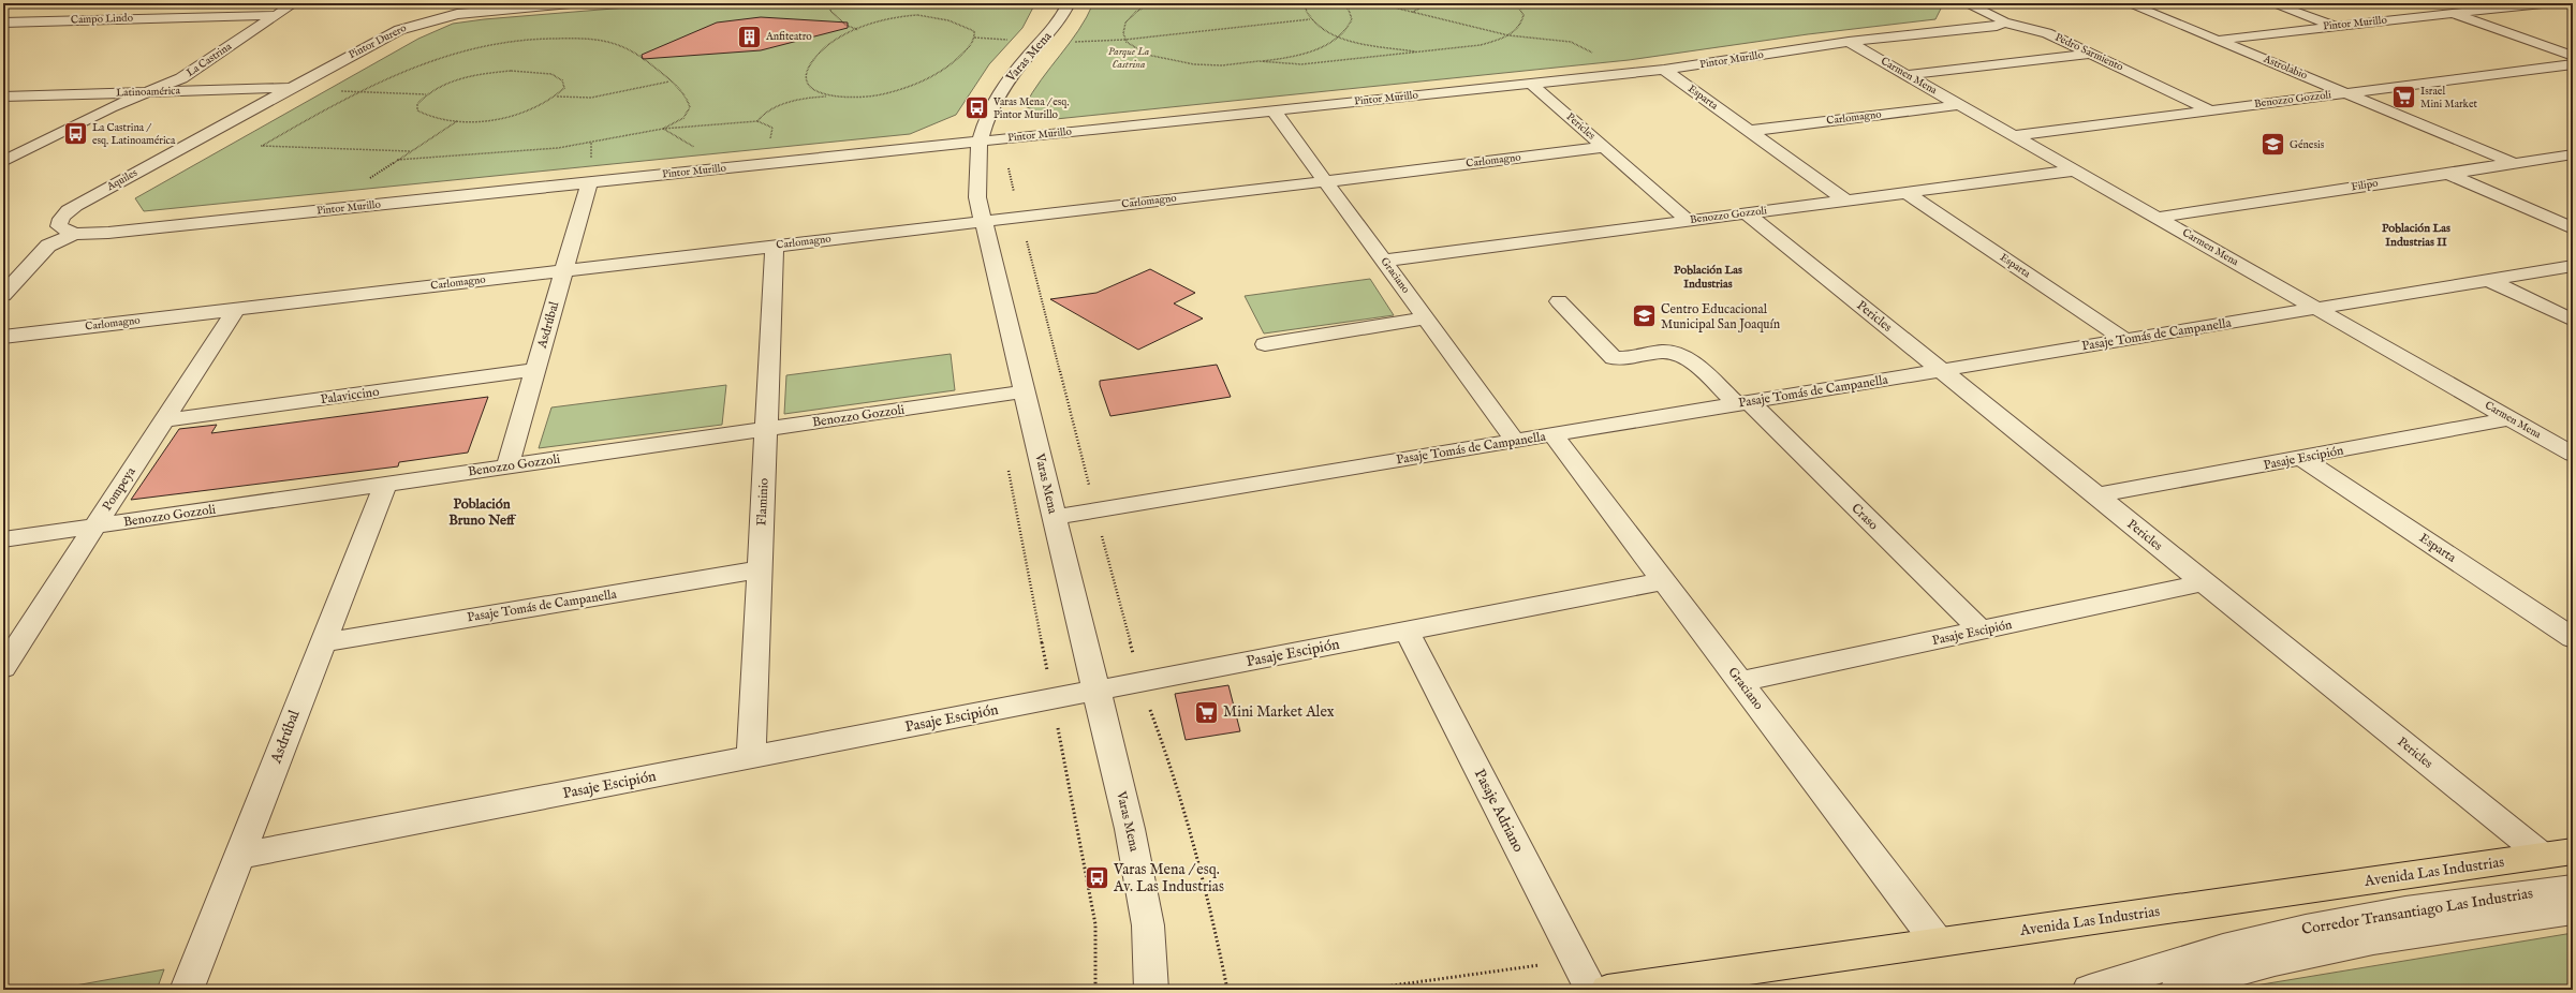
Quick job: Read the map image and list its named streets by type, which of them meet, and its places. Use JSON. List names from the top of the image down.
{
  "streets": {
    "main road": ["Avenida Las Industrias"],
    "street": [
      "Campo Lindo",
      "Pintor Murillo",
      "Pintor Durero",
      "Pedro Sarmiento",
      "Varas Mena",
      "La Castrina",
      "Astrolabio",
      "Carmen Mena",
      "Latinoamérica",
      "Esparta",
      "Benozzo Gozzoli",
      "Carlomagno",
      "Pericles",
      "Aquiles",
      "Filipo",
      "Graciano",
      "Asdrúbal",
      "Pasaje Tomás de Campanella",
      "Palaviccino",
      "Pasaje Escipión",
      "Pompeya",
      "Flaminio",
      "Craso",
      "Pasaje Adriano",
      "Corredor Transantiago Las Industrias"
    ]
  },
  "crossings": [
    ["Campo Lindo", "La Castrina"],
    ["Pintor Murillo", "Pedro Sarmiento"],
    ["Pintor Murillo", "Varas Mena"],
    ["Pintor Murillo", "Astrolabio"],
    ["Pintor Murillo", "Carmen Mena"],
    ["Pintor Murillo", "Esparta"],
    ["Pintor Murillo", "Pericles"],
    ["Pintor Murillo", "Aquiles"],
    ["Pintor Murillo", "Graciano"],
    ["Pintor Murillo", "Asdrúbal"],
    ["Pintor Durero", "Latinoamérica"],
    ["Pintor Durero", "Aquiles"],
    ["Pedro Sarmiento", "Benozzo Gozzoli"],
    ["Varas Mena", "Benozzo Gozzoli"],
    ["Varas Mena", "Carlomagno"],
    ["Varas Mena", "Pasaje Tomás de Campanella"],
    ["Varas Mena", "Pasaje Escipión"],
    ["La Castrina", "Latinoamérica"],
    ["Astrolabio", "Benozzo Gozzoli"],
    ["Astrolabio", "Filipo"],
    ["Carmen Mena", "Benozzo Gozzoli"],
    ["Carmen Mena", "Carlomagno"],
    ["Carmen Mena", "Filipo"],
    ["Carmen Mena", "Pasaje Tomás de Campanella"],
    ["Carmen Mena", "Pasaje Escipión"],
    ["Latinoamérica", "Aquiles"],
    ["Esparta", "Benozzo Gozzoli"],
    ["Esparta", "Carlomagno"],
    ["Esparta", "Pasaje Tomás de Campanella"],
    ["Esparta", "Pasaje Escipión"],
    ["Benozzo Gozzoli", "Pericles"],
    ["Benozzo Gozzoli", "Graciano"],
    ["Benozzo Gozzoli", "Asdrúbal"],
    ["Benozzo Gozzoli", "Pompeya"],
    ["Benozzo Gozzoli", "Flaminio"],
    ["Carlomagno", "Pericles"],
    ["Carlomagno", "Graciano"],
    ["Carlomagno", "Asdrúbal"],
    ["Carlomagno", "Pompeya"],
    ["Carlomagno", "Flaminio"],
    ["Pericles", "Pasaje Tomás de Campanella"],
    ["Pericles", "Pasaje Escipión"],
    ["Pericles", "Avenida Las Industrias"],
    ["Graciano", "Pasaje Tomás de Campanella"],
    ["Graciano", "Pasaje Escipión"],
    ["Graciano", "Avenida Las Industrias"],
    ["Asdrúbal", "Pasaje Tomás de Campanella"],
    ["Asdrúbal", "Palaviccino"],
    ["Asdrúbal", "Pasaje Escipión"],
    ["Pasaje Tomás de Campanella", "Flaminio"],
    ["Pasaje Tomás de Campanella", "Craso"],
    ["Palaviccino", "Pompeya"],
    ["Pasaje Escipión", "Flaminio"],
    ["Pasaje Escipión", "Craso"],
    ["Pasaje Escipión", "Pasaje Adriano"]
  ],
  "districts": ["Población Las Industrias II", "Población Las Industrias", "Población Bruno Neff"],
  "parks": ["Parque La Castrina"],
  "places": {
    "building": ["Anfiteatro"],
    "supermarket": ["Israel Mini Market", "Mini Market Alex"],
    "bus stop": ["Varas Mena / esq. Pintor Murillo", "La Castrina / esq. Latinoamérica", "Varas Mena / esq. Av. Las Industrias"],
    "school or university": ["Génesis", "Centro Educacional Municipal San Joaquín"]
  }
}
